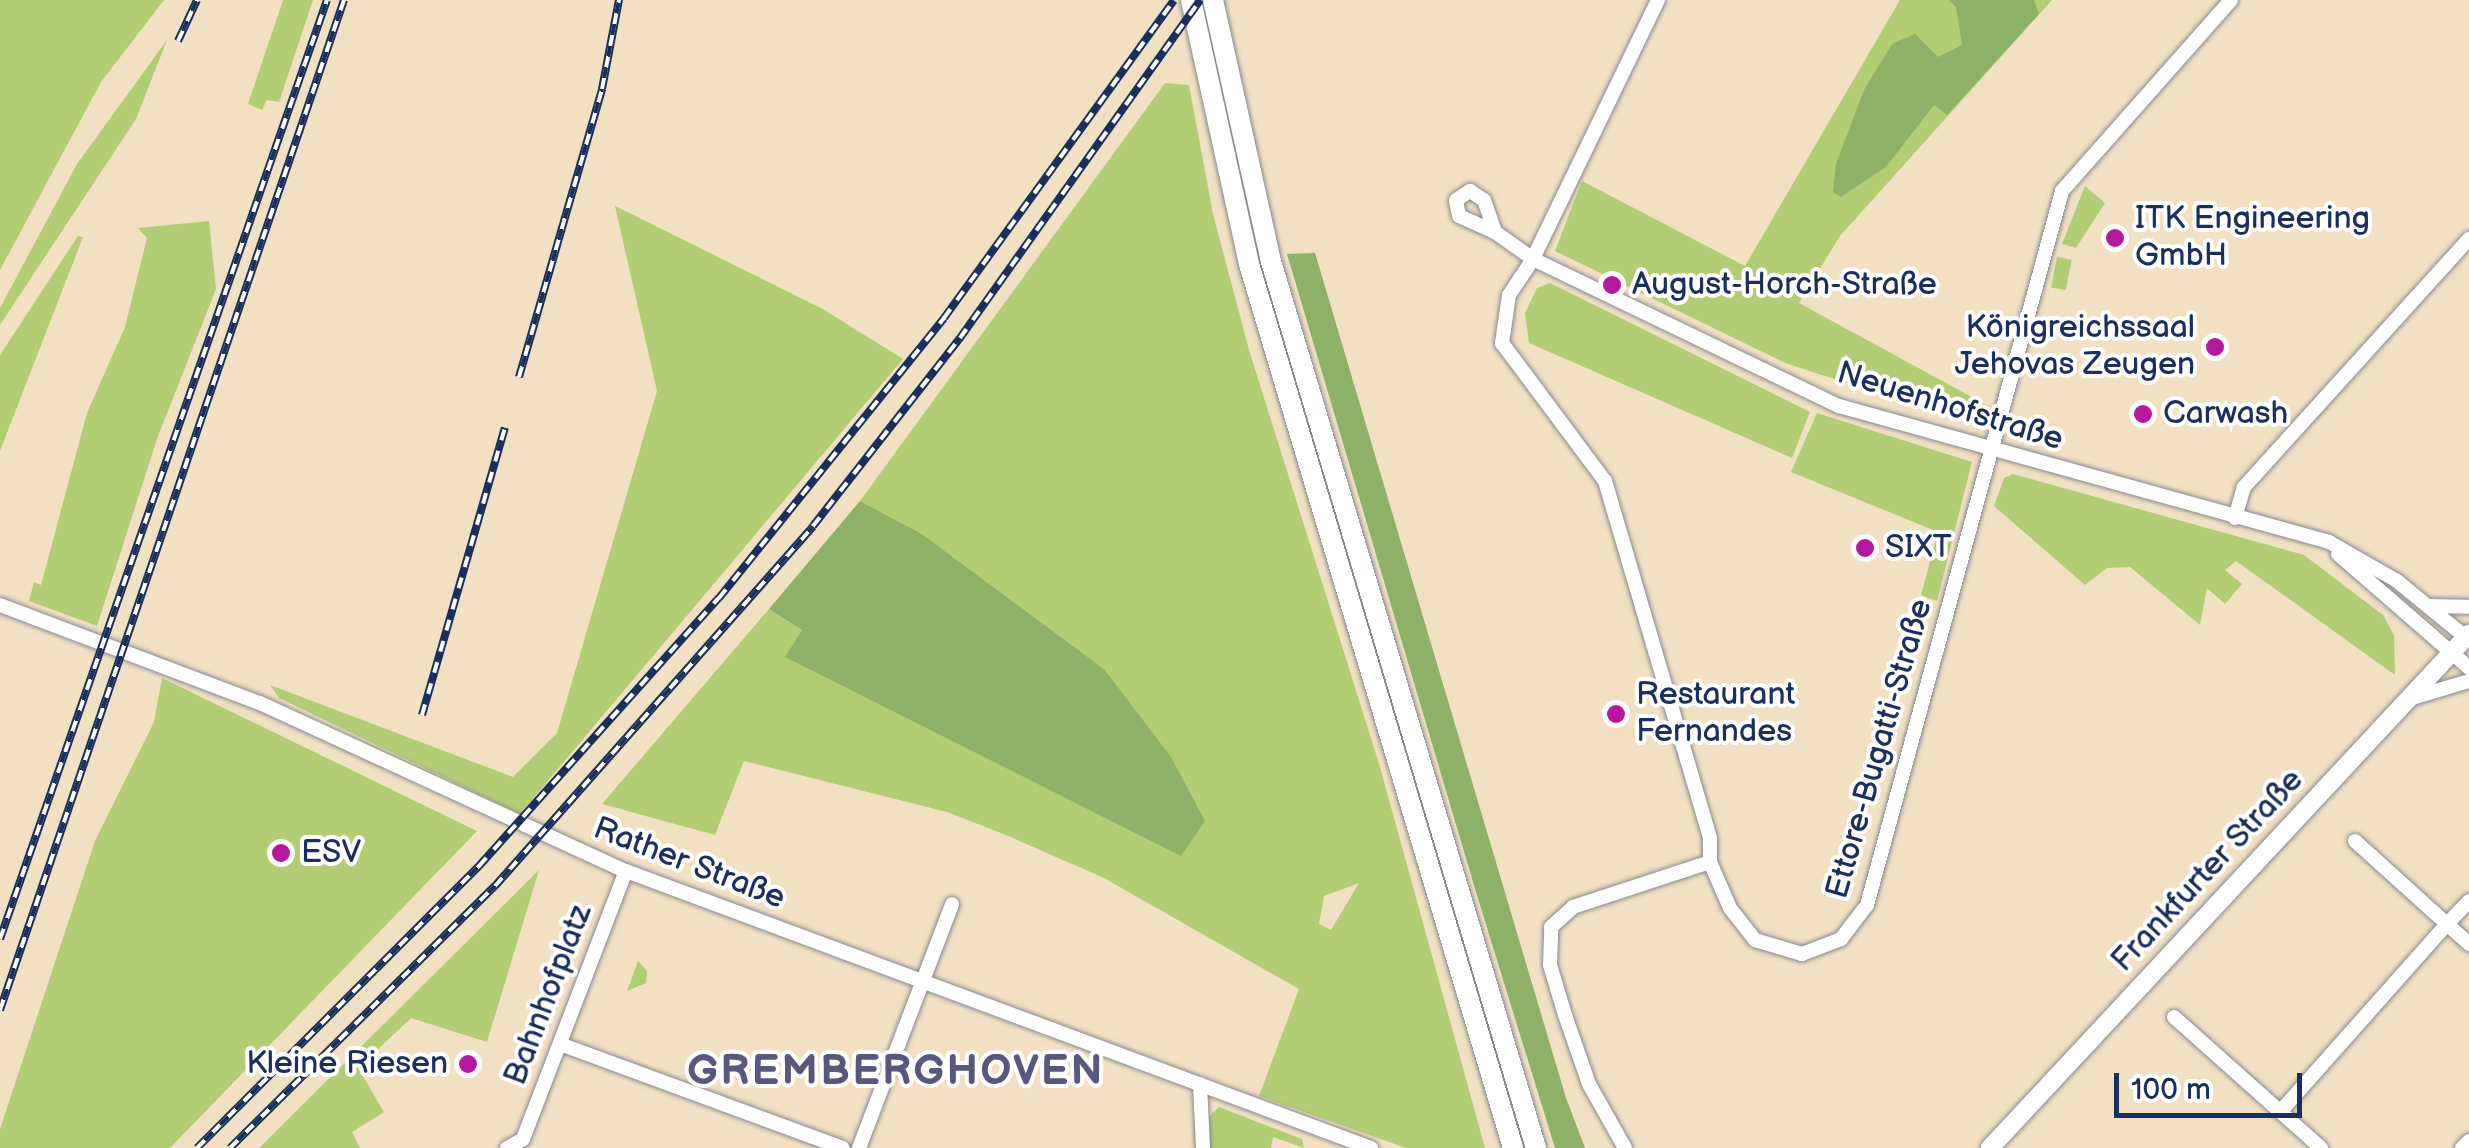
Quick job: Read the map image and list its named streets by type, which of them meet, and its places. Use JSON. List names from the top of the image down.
{
  "streets": {
    "main road": ["Frankfurter Straße"],
    "street": [
      "Neuenhofstraße",
      "Ettore-Bugatti-Straße",
      "Rather Straße",
      "Bahnhofplatz"
    ]
  },
  "crossings": [
    ["Neuenhofstraße", "Ettore-Bugatti-Straße"],
    ["Neuenhofstraße", "Frankfurter Straße"],
    ["Rather Straße", "Bahnhofplatz"]
  ],
  "districts": ["GREMBERGHOVEN"],
  "places": [
    "ITK Engineering GmbH",
    "August-Horch-Straße",
    "Königreichssaal Jehovas Zeugen",
    "Carwash",
    "SIXT",
    "Restaurant Fernandes",
    "ESV",
    "Kleine Riesen"
  ],
  "scale_bar": "100 m"
}
